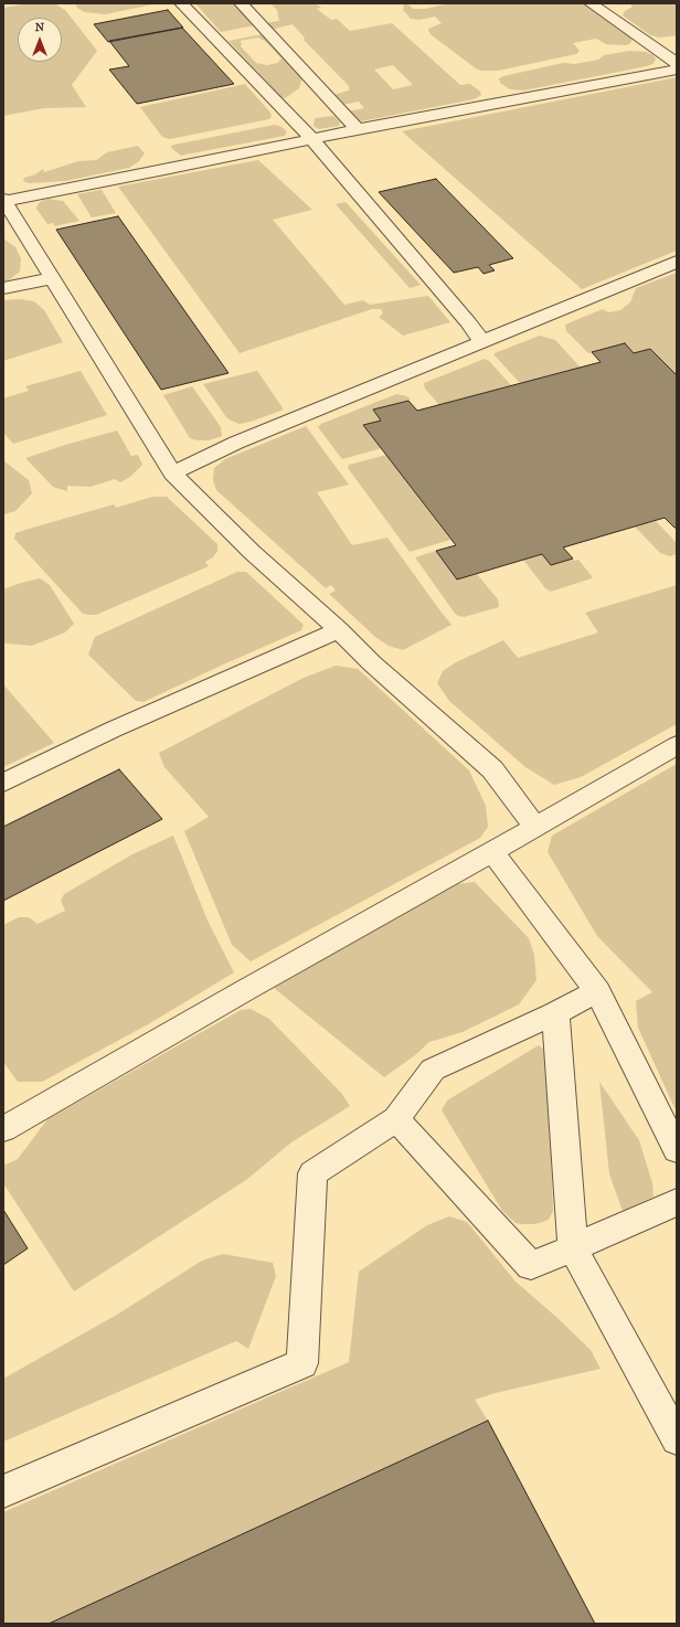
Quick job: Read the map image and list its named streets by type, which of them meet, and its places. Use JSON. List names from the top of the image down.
{
  "north": "top"
}
